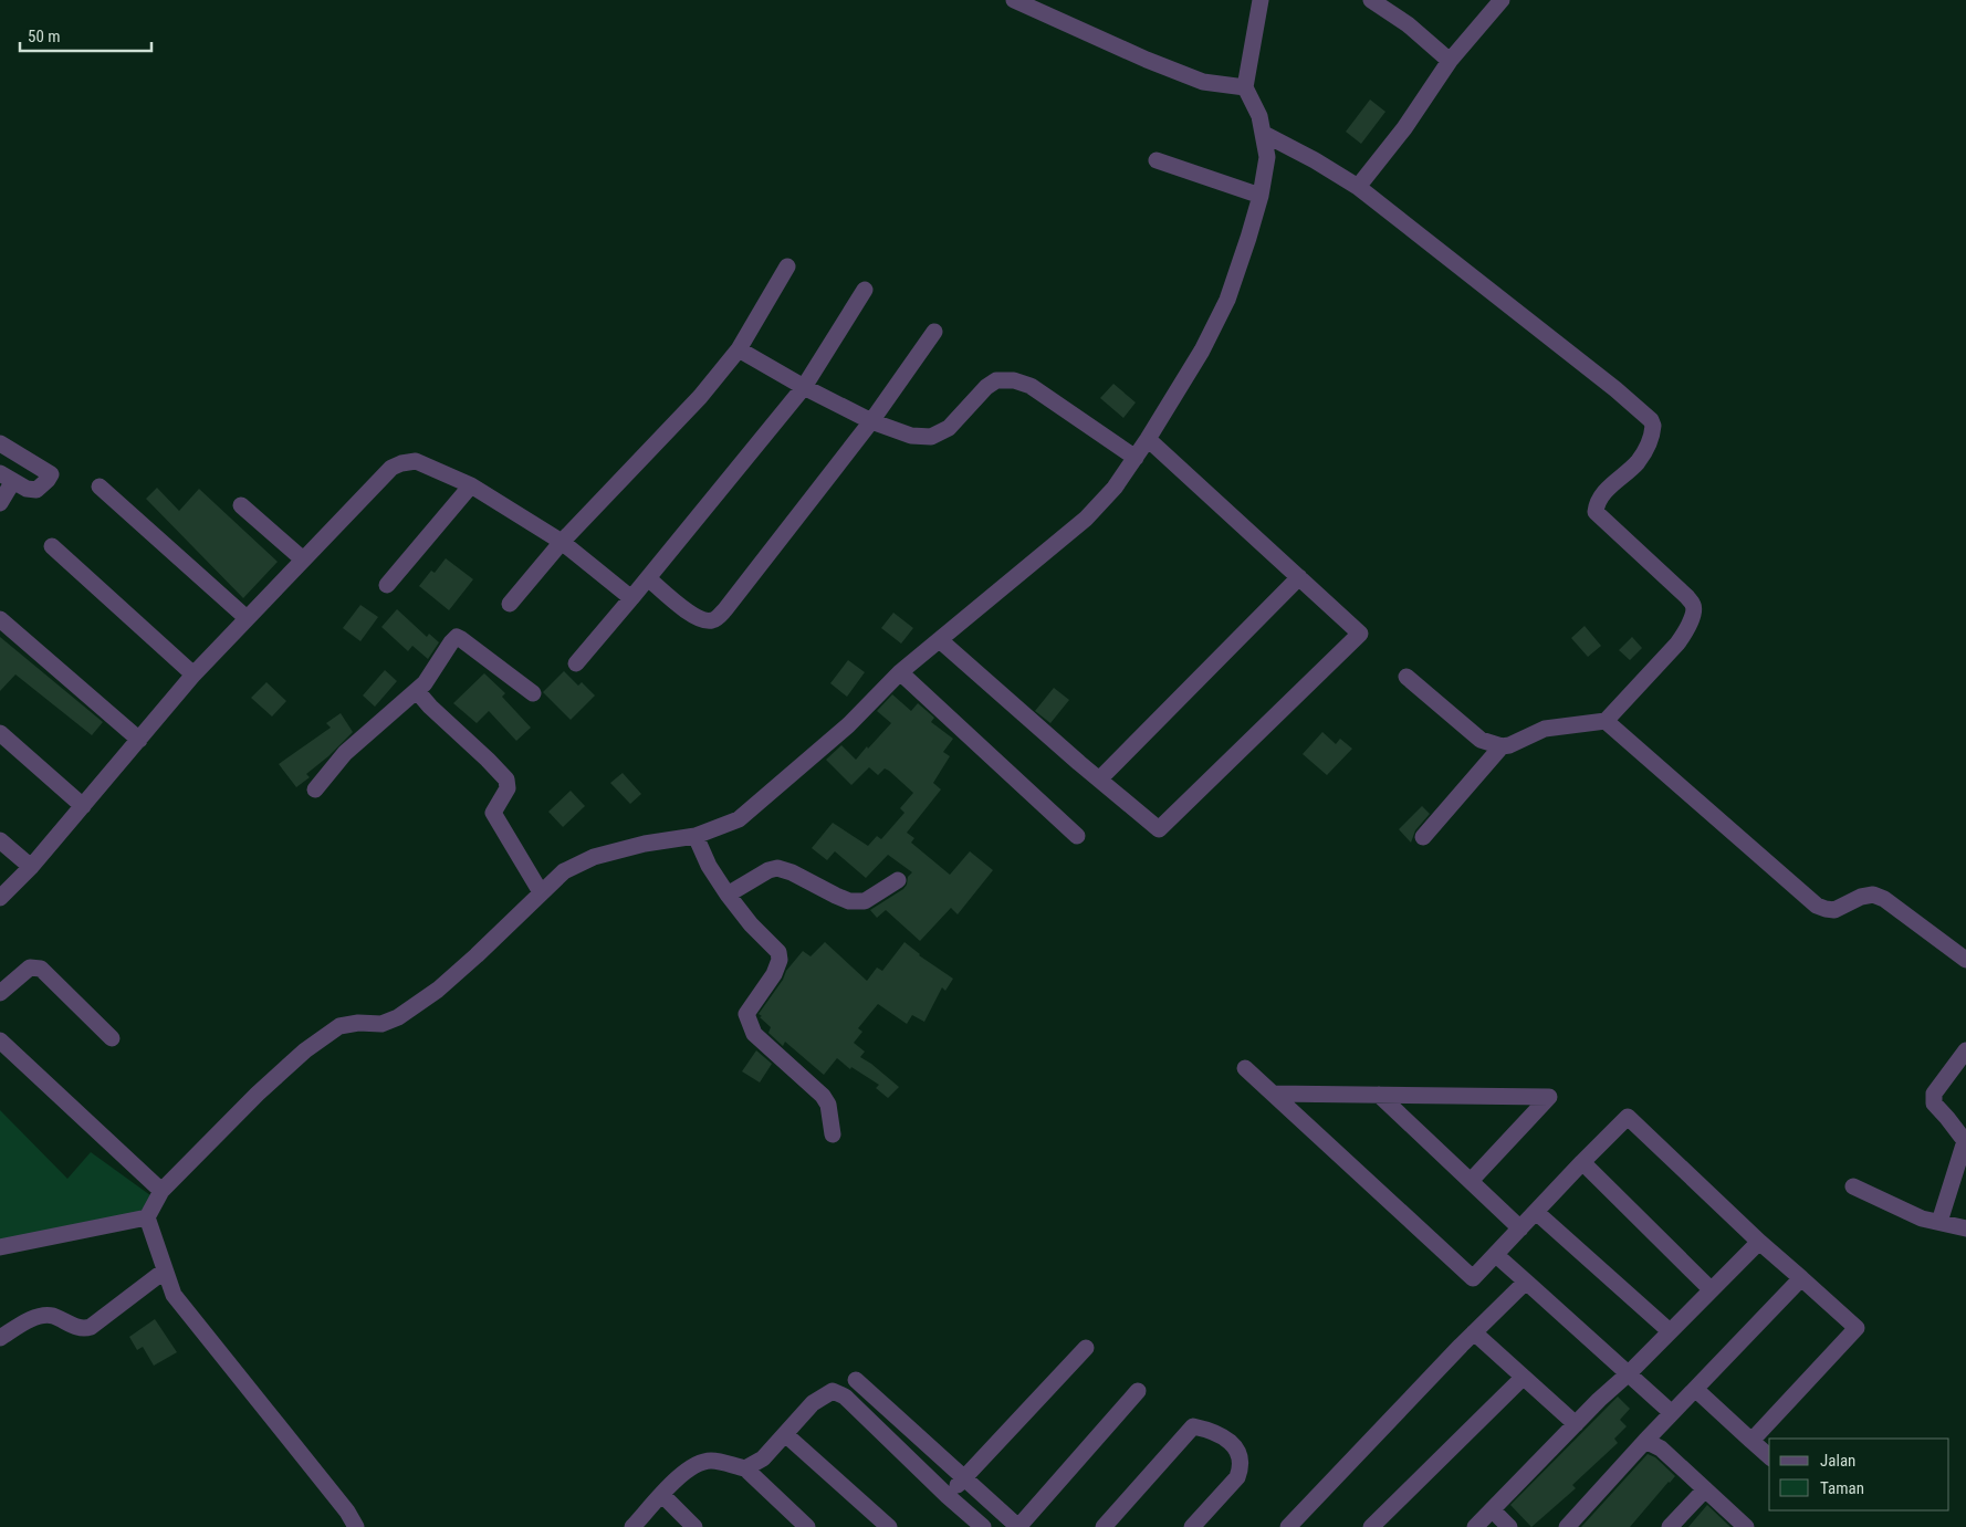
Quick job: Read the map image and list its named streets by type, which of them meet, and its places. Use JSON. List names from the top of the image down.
{
  "legend": ["Jalan", "Taman"],
  "scale_bar": "50 m"
}
